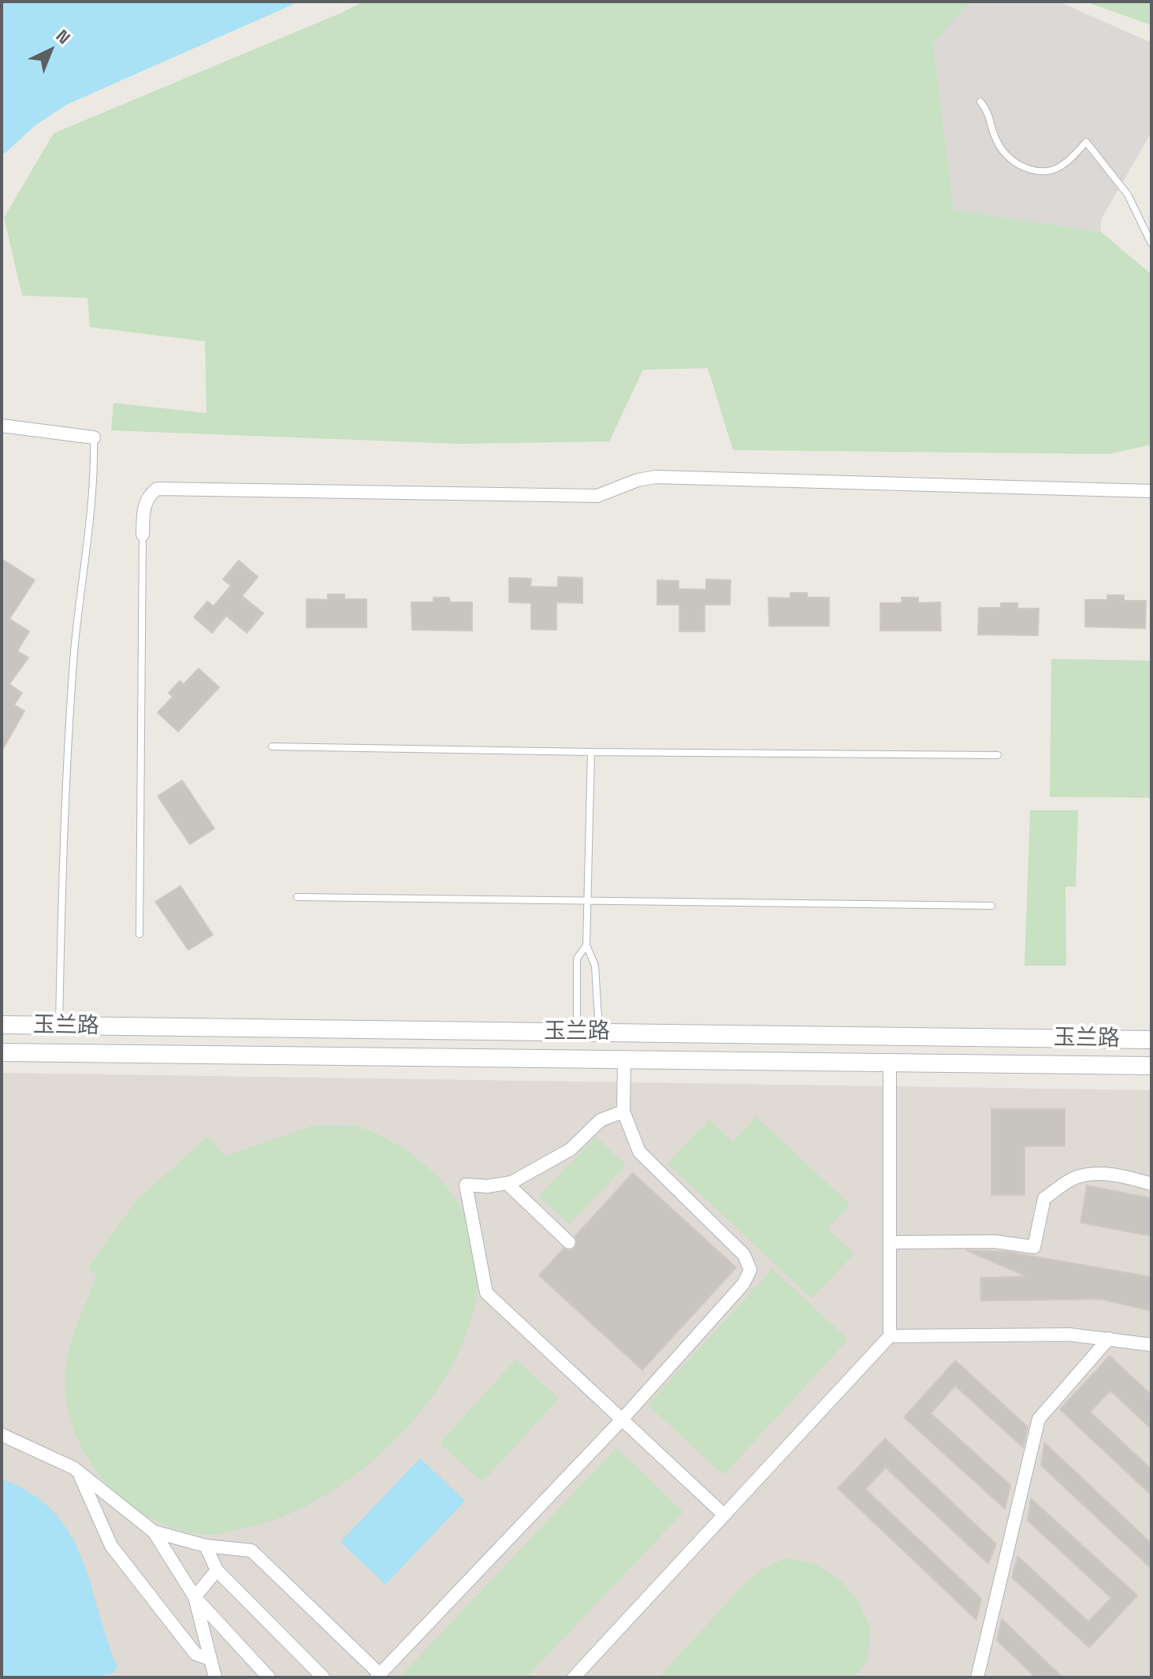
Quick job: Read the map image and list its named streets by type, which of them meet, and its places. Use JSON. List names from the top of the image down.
{
  "streets": {
    "street": ["玉兰路"]
  },
  "north": "top right"
}
